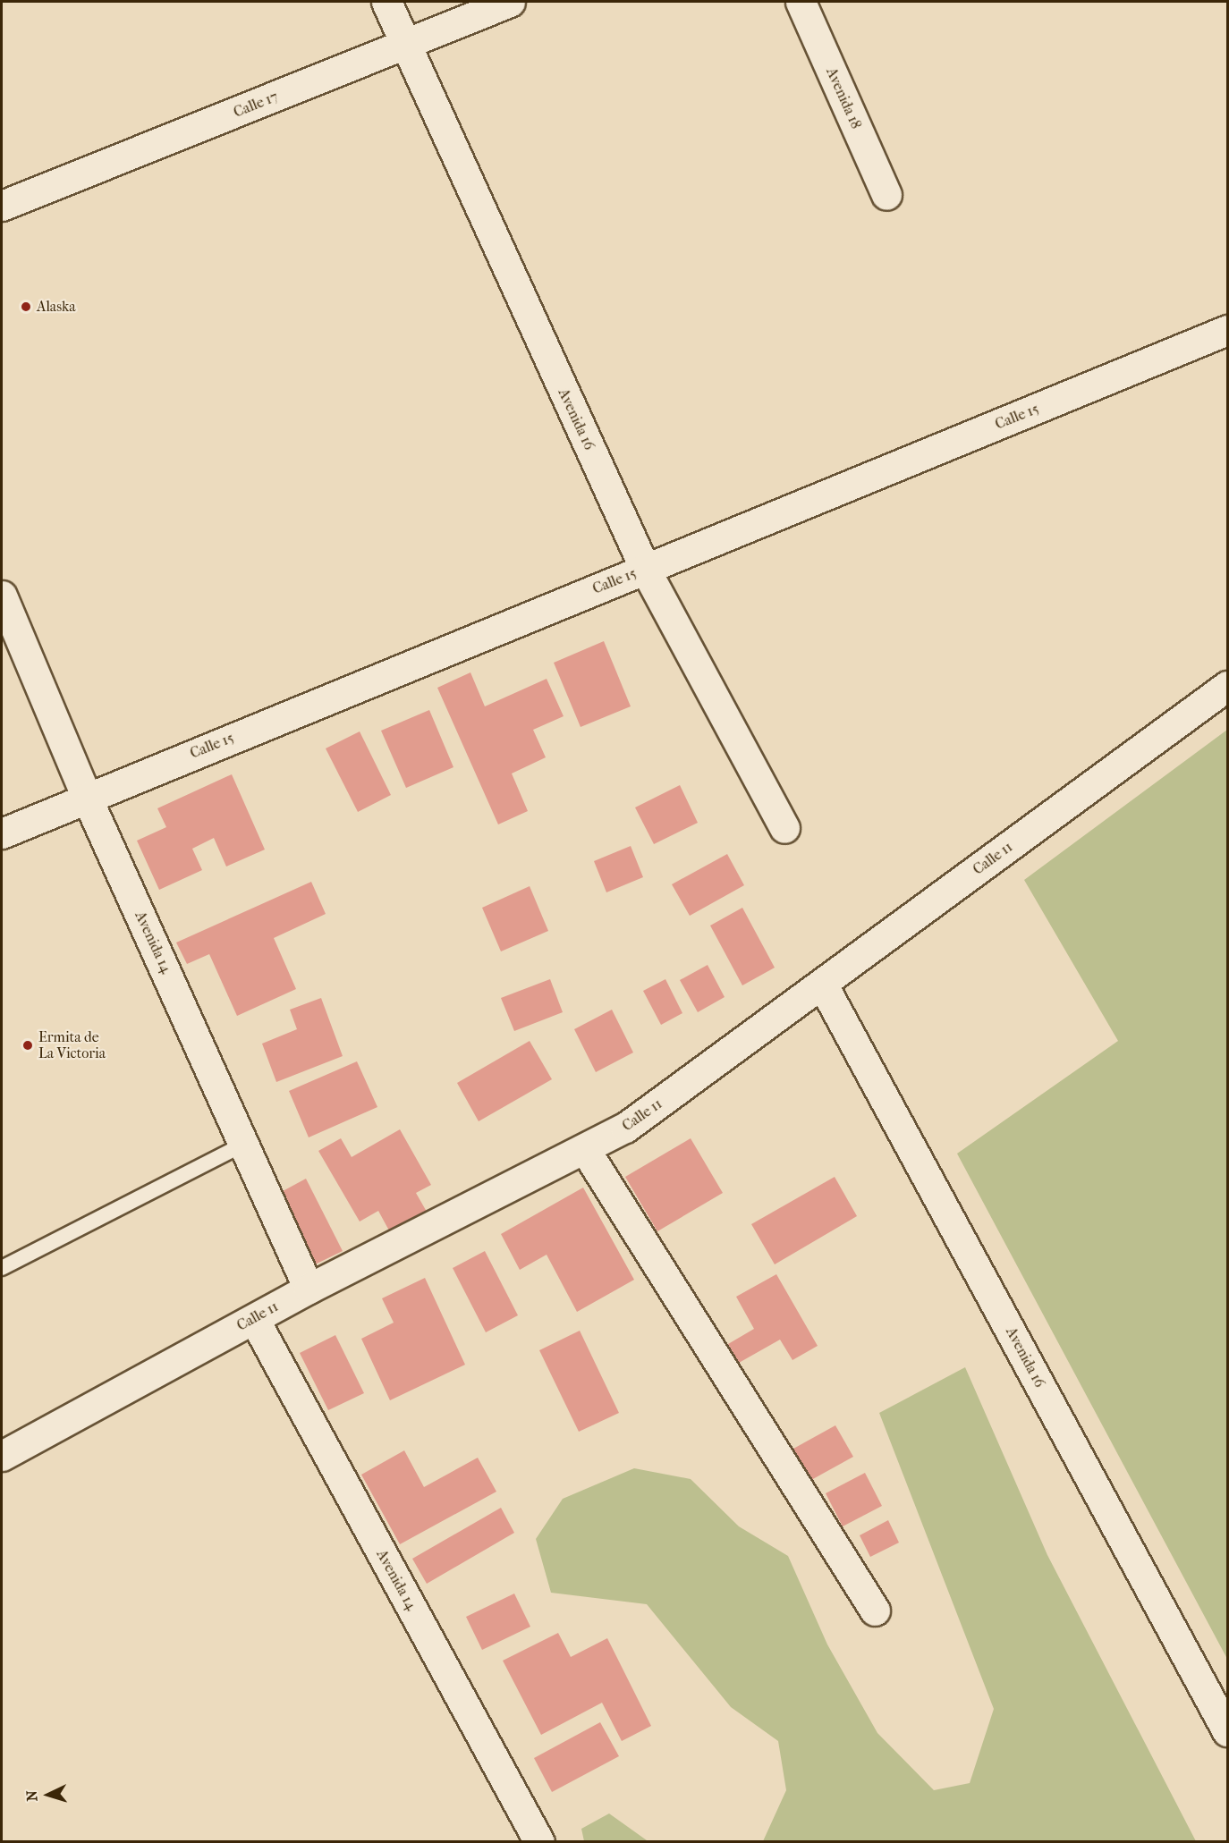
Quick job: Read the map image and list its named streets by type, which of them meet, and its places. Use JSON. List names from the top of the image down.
{
  "streets": {
    "street": [
      "Avenida 18",
      "Calle 17",
      "Calle 15",
      "Avenida 16",
      "Calle 11",
      "Avenida 14"
    ]
  },
  "crossings": [
    ["Calle 17", "Avenida 16"],
    ["Calle 15", "Avenida 16"],
    ["Calle 15", "Avenida 14"],
    ["Avenida 16", "Calle 11"],
    ["Calle 11", "Avenida 14"]
  ],
  "places": ["Alaska", "Ermita de La Victoria"],
  "north": "left"
}
